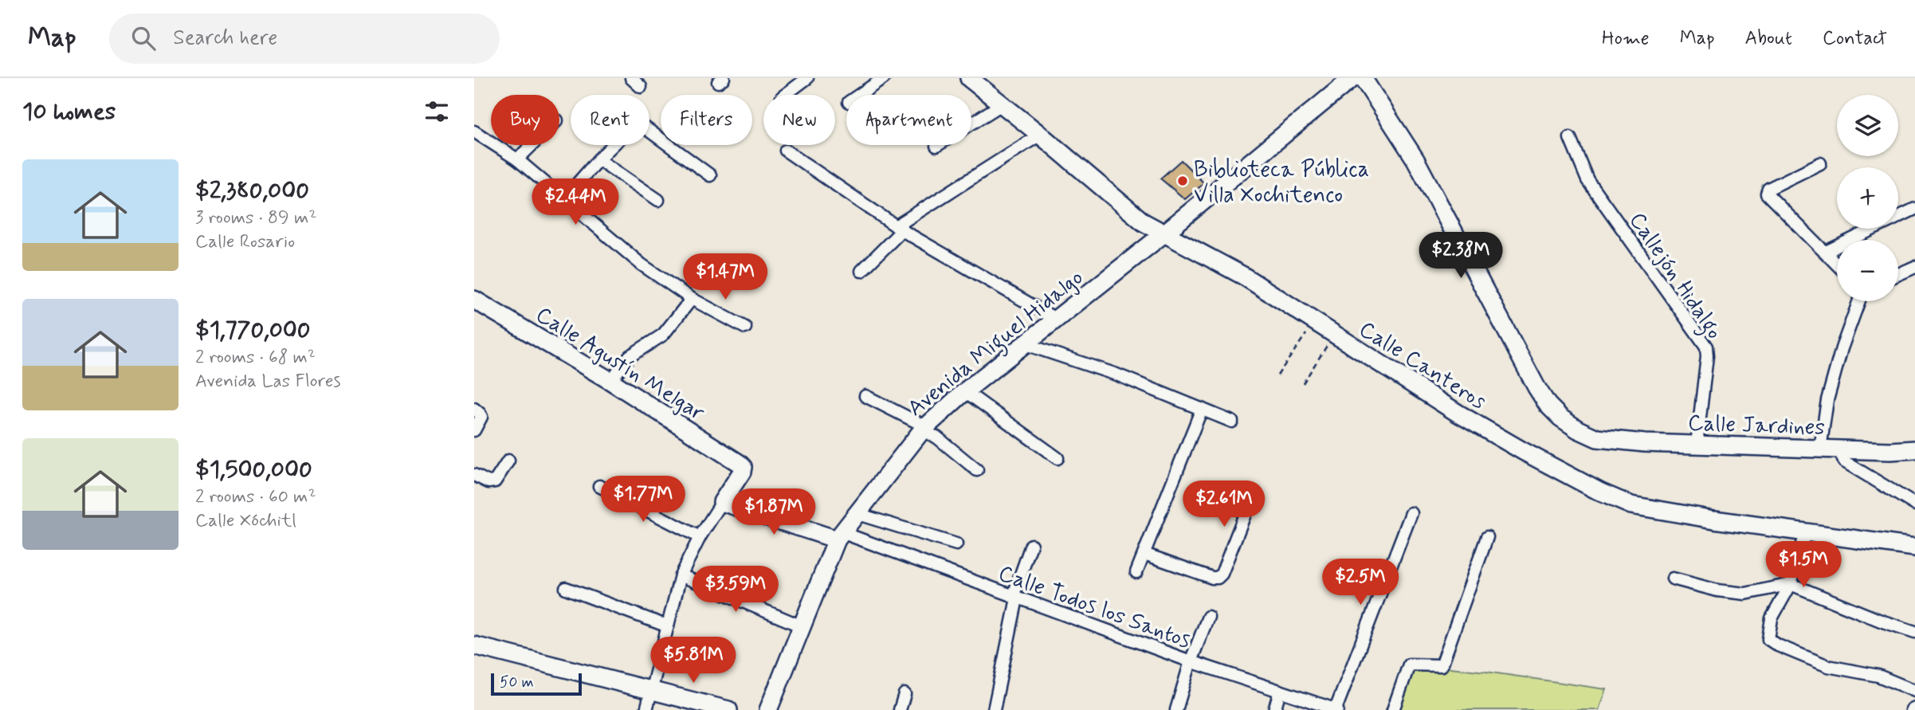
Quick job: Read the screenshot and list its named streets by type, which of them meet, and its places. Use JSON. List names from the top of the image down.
{
  "streets": {
    "street": [
      "Callejón Hidalgo",
      "Avenida Miguel Hidalgo",
      "Calle Agustín Melgar",
      "Calle Canteros",
      "Calle Jardines",
      "Calle Todos los Santos"
    ]
  },
  "crossings": [
    ["Callejón Hidalgo", "Calle Jardines"],
    ["Avenida Miguel Hidalgo", "Calle Canteros"],
    ["Avenida Miguel Hidalgo", "Calle Todos los Santos"]
  ],
  "places": ["Biblioteca Pública Villa Xochitenco"],
  "scale_bar": "50 m",
  "page": {
    "header": "Map",
    "search": "Search here",
    "nav": [
      "Home",
      "Map",
      "About",
      "Contact"
    ],
    "heading": "10 homes",
    "map_buttons": ["+", "−"],
    "chip": [
      "Buy",
      "Rent",
      "Filters",
      "New",
      "Apartment"
    ],
    "list": [
      {
        "name": "$2,380,000",
        "note": "3 rooms · 89 m² · Calle Rosario"
      },
      {
        "name": "$1,770,000",
        "note": "2 rooms · 68 m² · Avenida Las Flores"
      },
      {
        "name": "$1,500,000",
        "note": "2 rooms · 60 m² · Calle Xóchitl"
      }
    ],
    "price": [
      "$2.44M",
      "$2.38M",
      "$1.47M",
      "$1.77M",
      "$2.61M",
      "$1.87M",
      "$1.5M",
      "$2.5M",
      "$3.59M",
      "$5.81M"
    ],
    "scale": "50 m"
  }
}
